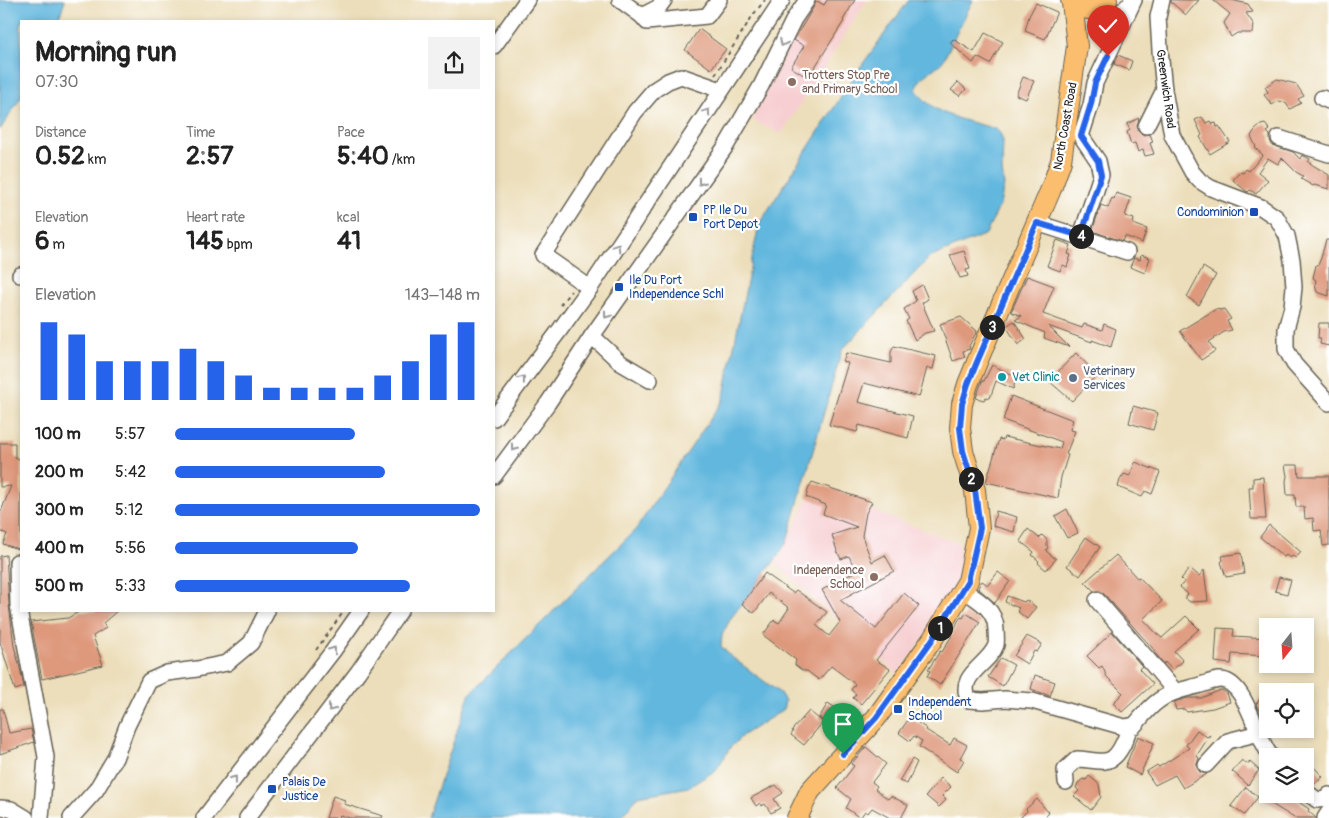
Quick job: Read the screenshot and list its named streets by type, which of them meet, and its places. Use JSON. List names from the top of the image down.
{
  "streets": {
    "main road": ["North Coast Road"],
    "street": ["Greenwich Road"]
  },
  "places": {
    "other": [
      "Trotters Stop Pre and Primary School",
      "Vet Clinic",
      "Veterinary Services",
      "Independence School"
    ],
    "transit": [
      "Condominion",
      "PP Ile Du Port Depot",
      "Ile Du Port Independence Schl",
      "Independent School",
      "Palais De Justice"
    ]
  },
  "north": "bottom",
  "page": {
    "heading": ["Morning run", "07:30"],
    "stats": [
      ["Distance", "0.52 km"],
      ["Time", "2:57"],
      ["Pace", "5:40 /km"],
      ["Elevation", "6 m"],
      ["Heart rate", "145 bpm"],
      ["kcal", "41"]
    ],
    "pins": [
      "4",
      "3",
      "2",
      "1"
    ],
    "chart": ["Elevation", "143–148 m"],
    "list": [
      {
        "name": "100 m",
        "note": "5:57"
      },
      {
        "name": "200 m",
        "note": "5:42"
      },
      {
        "name": "300 m",
        "note": "5:12"
      },
      {
        "name": "400 m",
        "note": "5:56"
      },
      {
        "name": "500 m",
        "note": "5:33"
      }
    ]
  }
}
